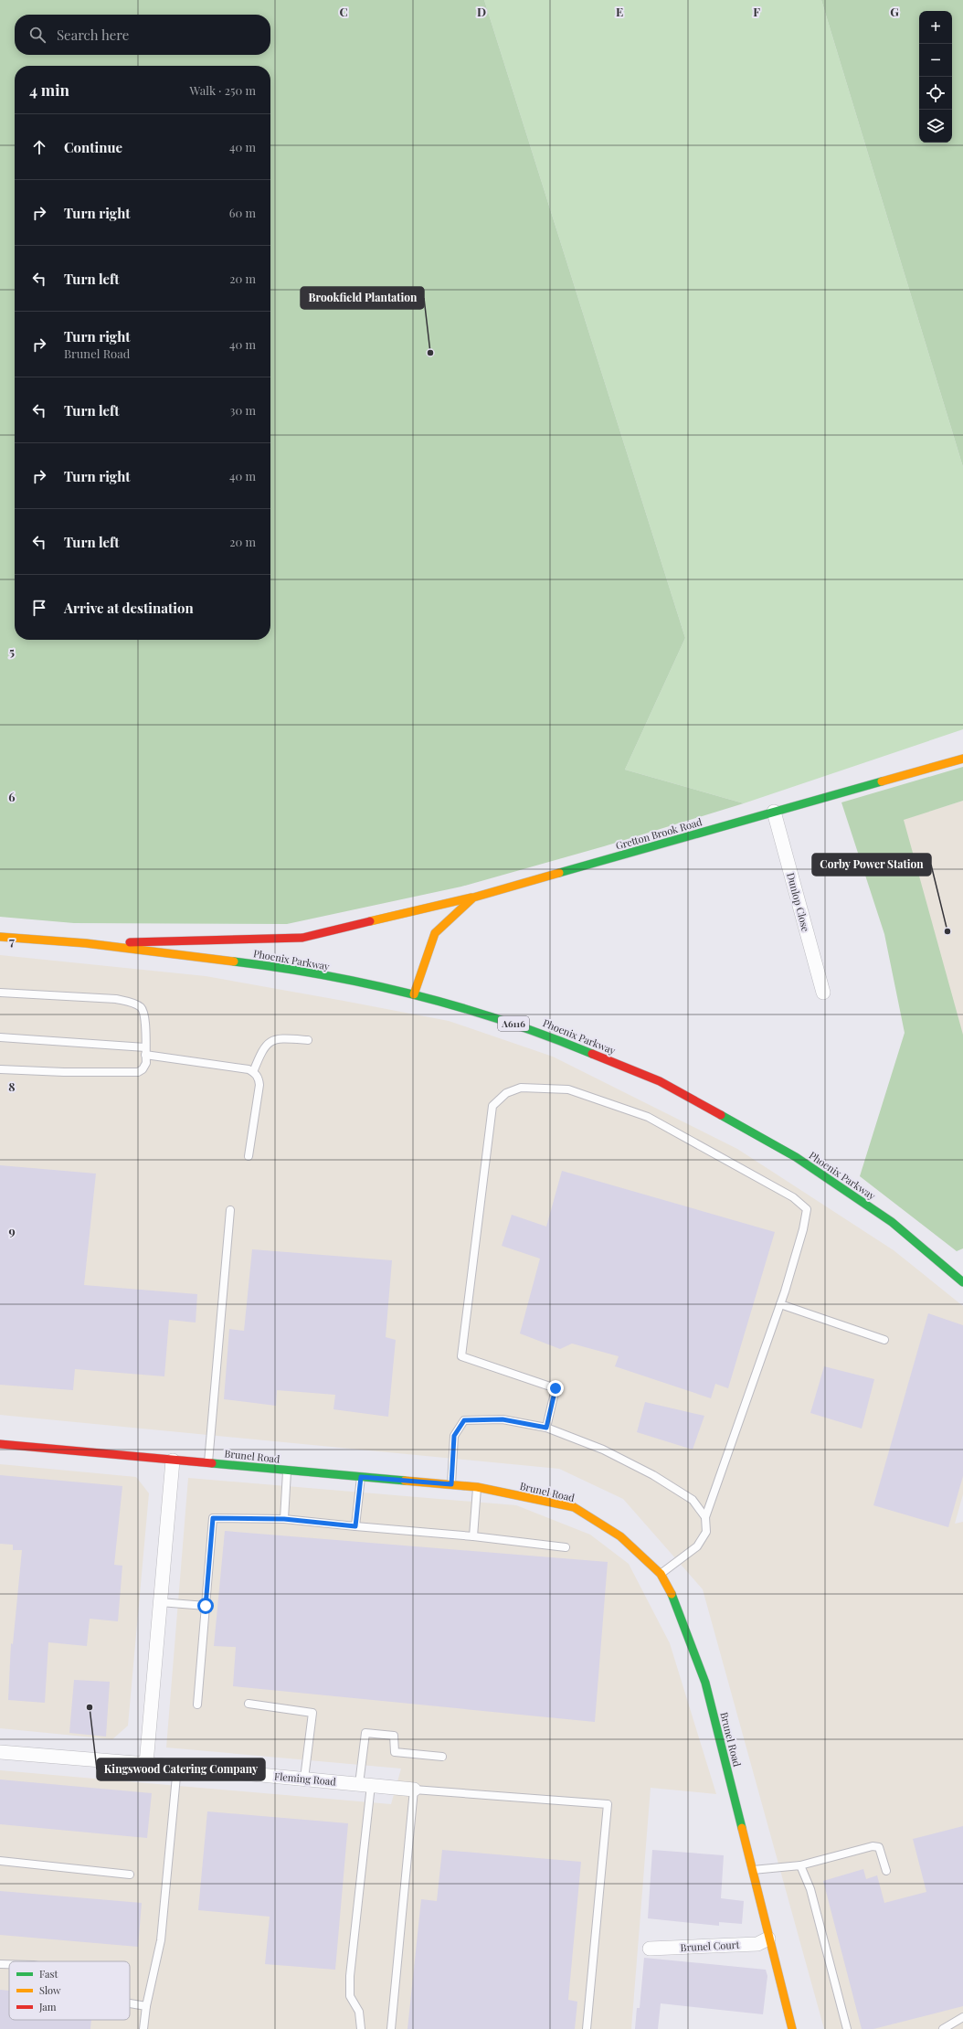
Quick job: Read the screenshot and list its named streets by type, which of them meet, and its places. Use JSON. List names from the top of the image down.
{
  "streets": {
    "street": [
      "Gretton Brook Road",
      "Dunlop Close",
      "Phoenix Parkway",
      "A6116",
      "Brunel Road",
      "Fleming Road",
      "Brunel Court"
    ]
  },
  "crossings": [
    ["Gretton Brook Road", "Dunlop Close"],
    ["Gretton Brook Road", "Phoenix Parkway"],
    ["Brunel Road", "Brunel Court"]
  ],
  "places": ["Brookfield Plantation", "Corby Power Station", "Kingswood Catering Company"],
  "legend": ["Fast", "Slow", "Jam"],
  "page": {
    "map_buttons": ["+", "−"],
    "search": "Search here",
    "heading": ["4 min", "Walk · 250 m"],
    "list": [
      ["Continue", "40 m"],
      ["Turn right", "60 m"],
      ["Turn left", "20 m"],
      ["Turn right", "Brunel Road", "40 m"],
      ["Turn left", "30 m"],
      ["Turn right", "40 m"],
      ["Turn left", "20 m"],
      "Arrive at destination"
    ]
  },
  "grid": {
    "columns": [
      "C",
      "D",
      "E",
      "F",
      "G"
    ],
    "rows": [
      "5",
      "6",
      "7",
      "8",
      "9"
    ]
  }
}
